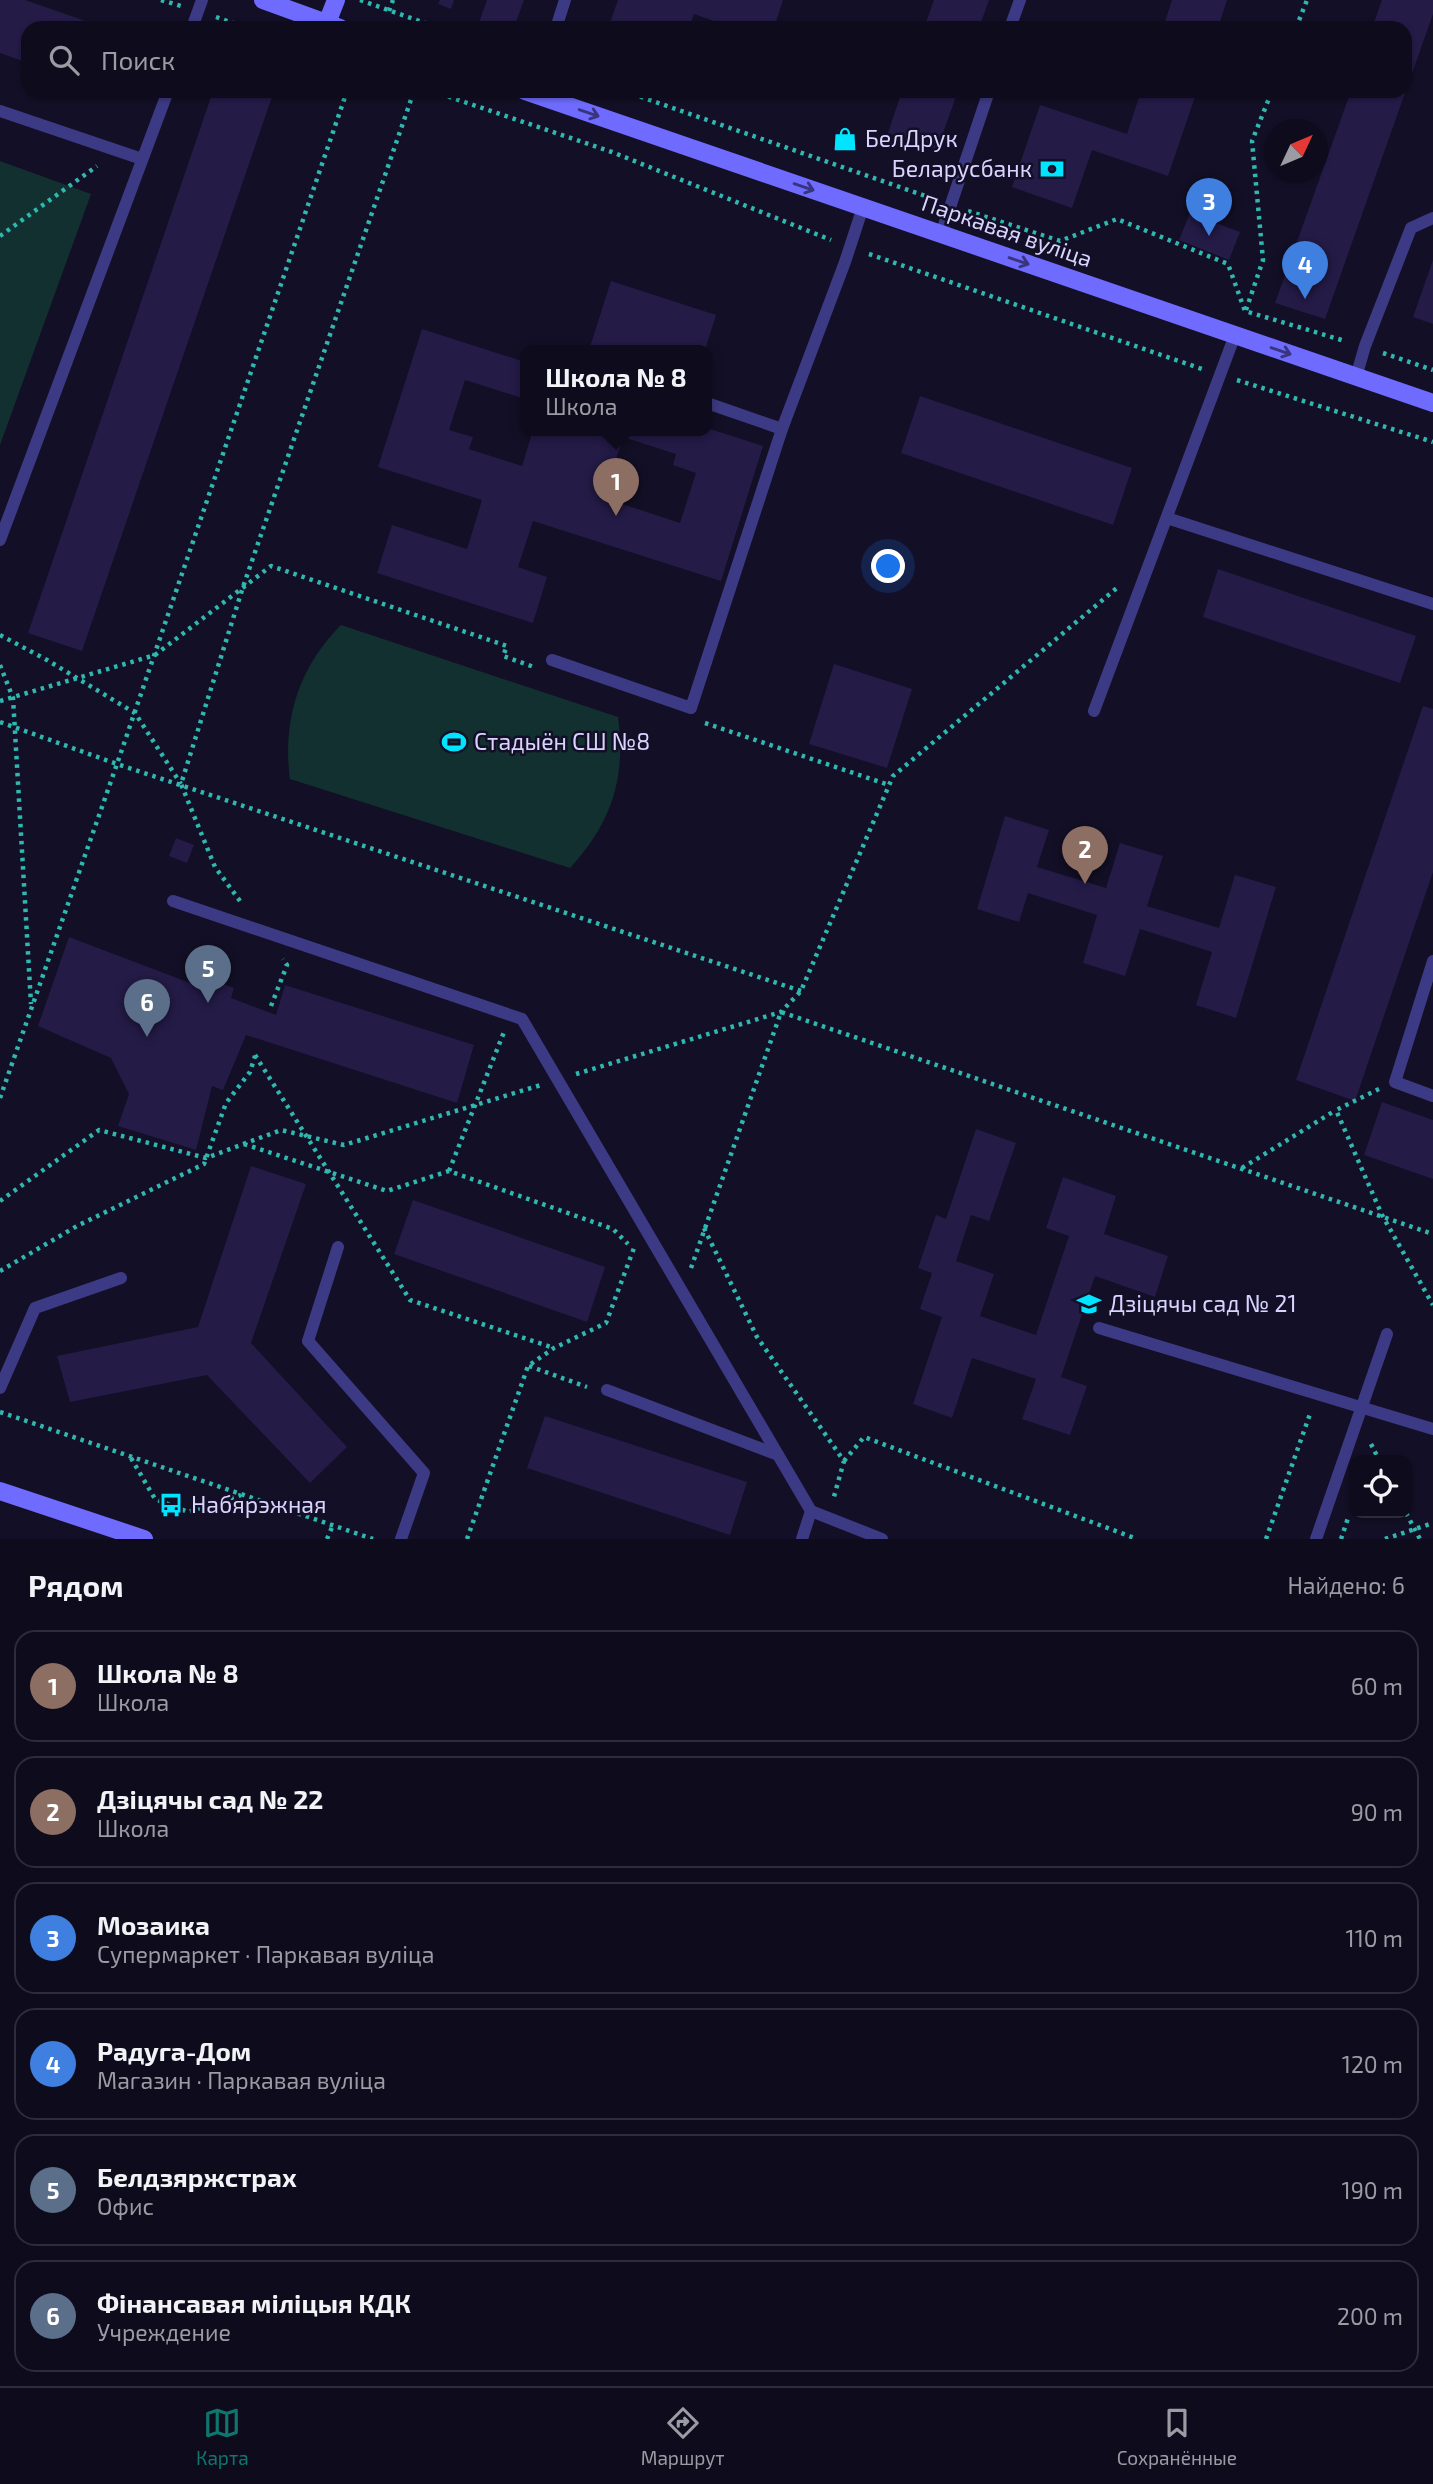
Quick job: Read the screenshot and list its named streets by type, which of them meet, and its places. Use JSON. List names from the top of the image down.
{
  "streets": {
    "street": ["Паркавая вуліца"]
  },
  "one_way": ["Паркавая вуліца"],
  "places": {
    "shop": ["БелДрук"],
    "bank": ["Беларусбанк"],
    "sports": ["Стадыён СШ №8"],
    "school or university": ["Дзіцячы сад № 21"],
    "bus stop": ["Набярэжная"]
  },
  "north": "top right",
  "page": {
    "search": "Поиск",
    "pins": [
      "3",
      "4",
      "1",
      "2",
      "5",
      "6"
    ],
    "popup": ["Школа № 8", "Школа"],
    "heading": ["Рядом", "Найдено: 6"],
    "list": [
      {
        "mark": "1",
        "name": "Школа № 8",
        "note": "Школа",
        "value": "60 m"
      },
      {
        "mark": "2",
        "name": "Дзіцячы сад № 22",
        "note": "Школа",
        "value": "90 m"
      },
      {
        "mark": "3",
        "name": "Мозаика",
        "note": "Супермаркет · Паркавая вуліца",
        "value": "110 m"
      },
      {
        "mark": "4",
        "name": "Радуга-Дом",
        "note": "Магазин · Паркавая вуліца",
        "value": "120 m"
      },
      {
        "mark": "5",
        "name": "Белдзяржстрах",
        "note": "Офис",
        "value": "190 m"
      },
      {
        "mark": "6",
        "name": "Фінансавая міліцыя КДК",
        "note": "Учреждение",
        "value": "200 m"
      }
    ],
    "nav": ["Карта", "Маршрут", "Сохранённые"]
  }
}
